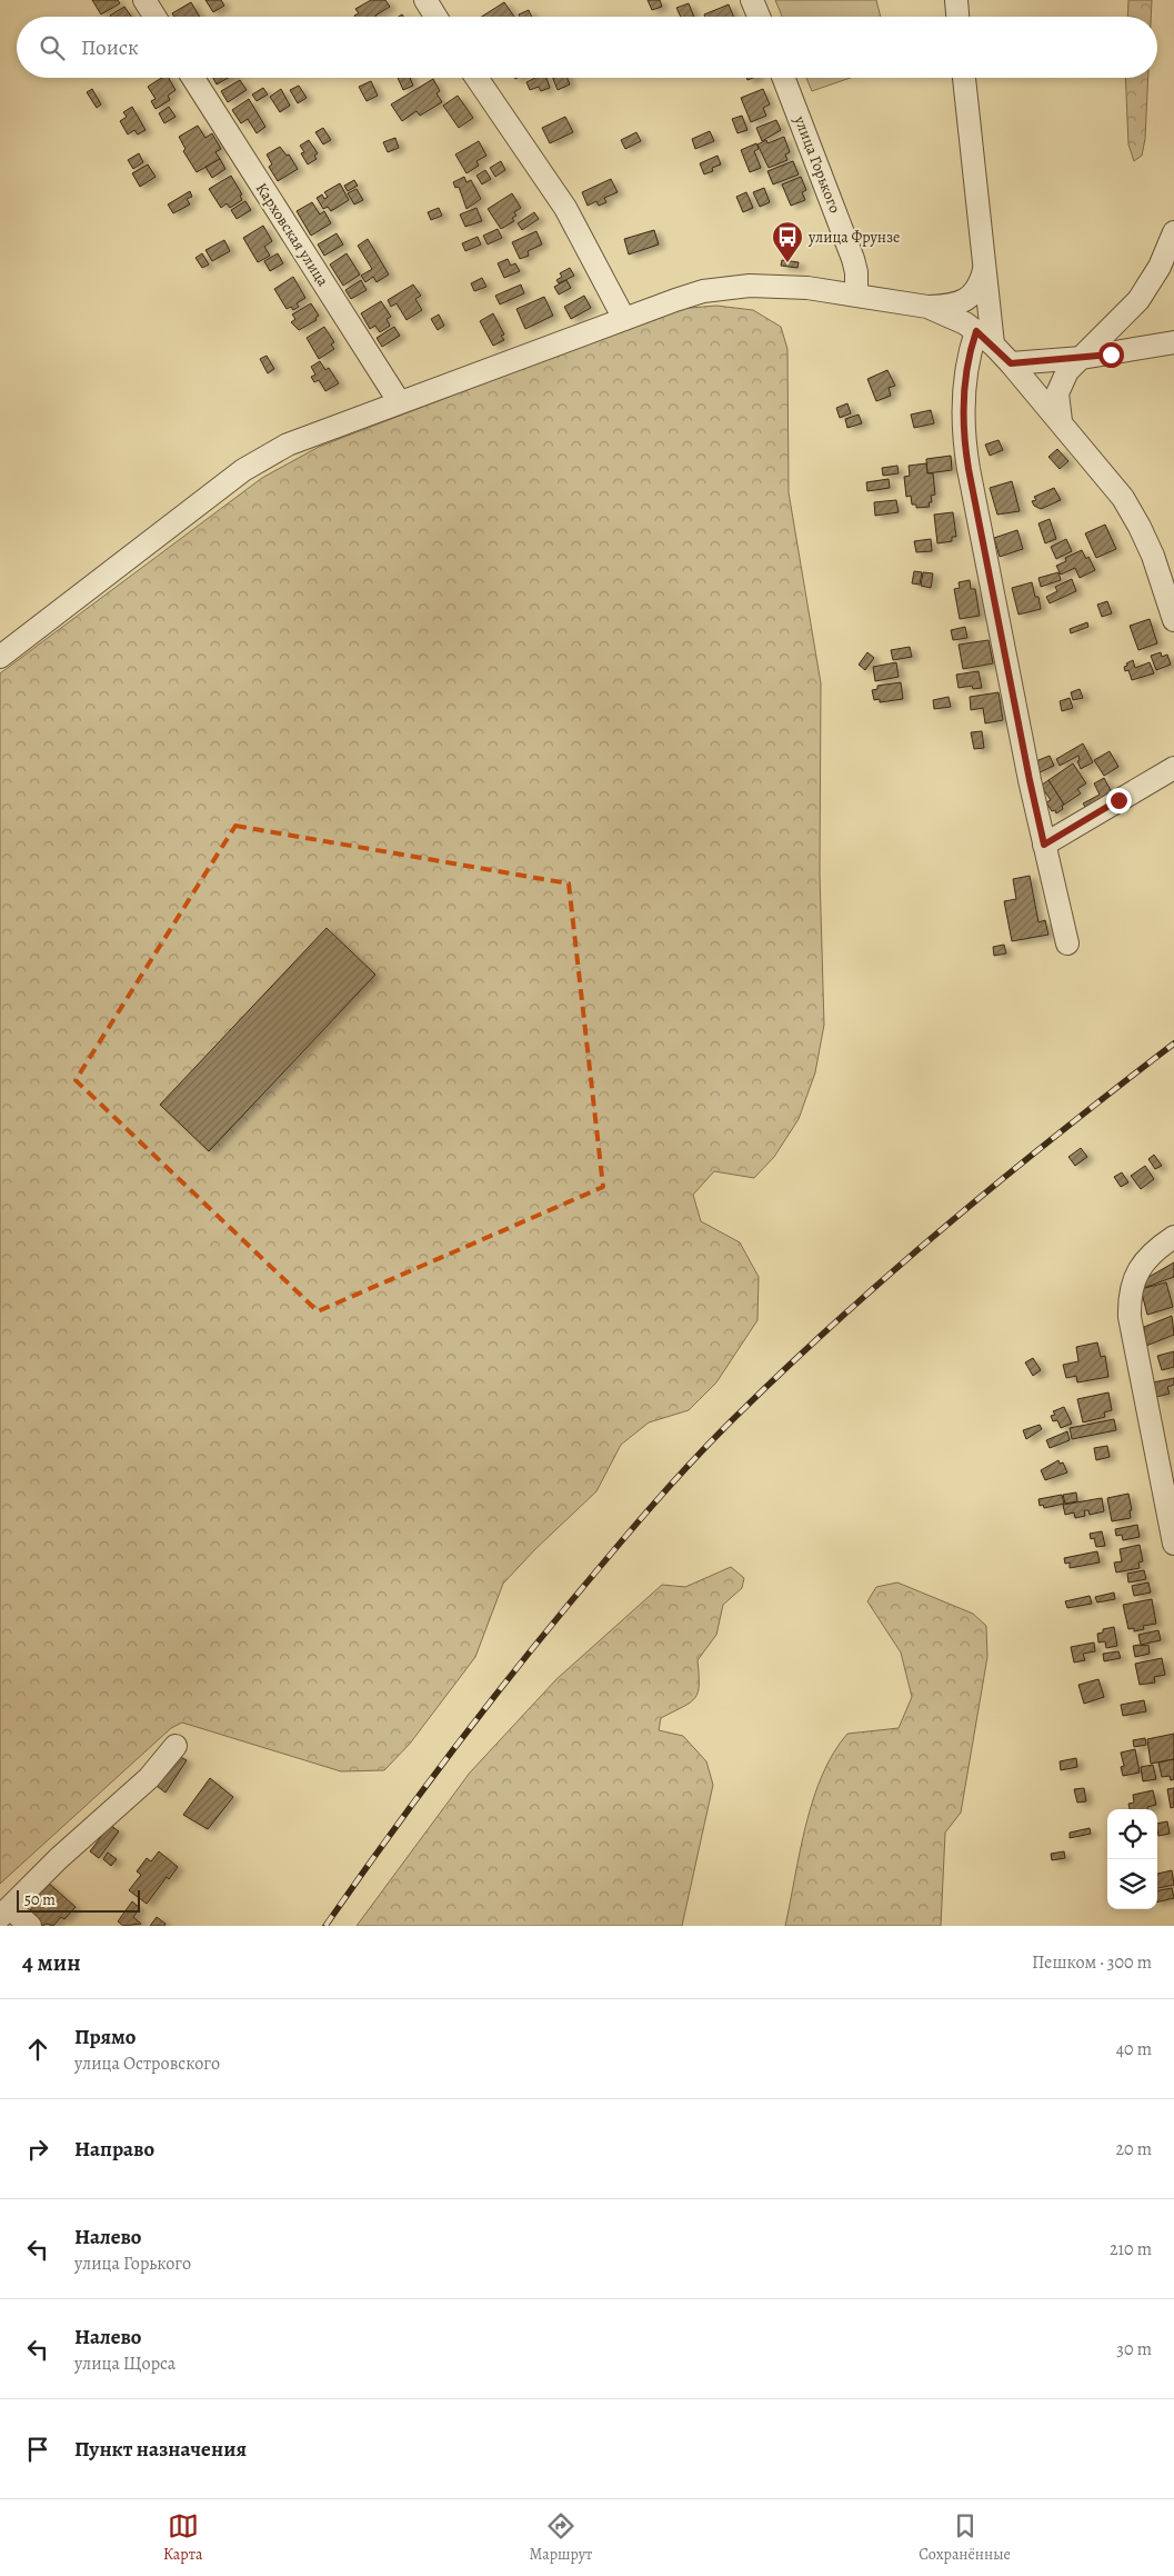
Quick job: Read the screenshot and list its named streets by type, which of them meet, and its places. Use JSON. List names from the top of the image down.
{
  "streets": {
    "street": ["улица Горького", "Карховская улица"]
  },
  "places": {
    "bus stop": ["улица Фрунзе"]
  },
  "scale_bar": "50 m",
  "page": {
    "search": "Поиск",
    "scale": "50 m",
    "heading": ["4 мин", "Пешком · 300 m"],
    "list": [
      ["Прямо", "улица Островского", "40 m"],
      ["Направо", "20 m"],
      ["Налево", "улица Горького", "210 m"],
      ["Налево", "улица Щорса", "30 m"],
      "Пункт назначения"
    ],
    "nav": ["Карта", "Маршрут", "Сохранённые"]
  }
}
